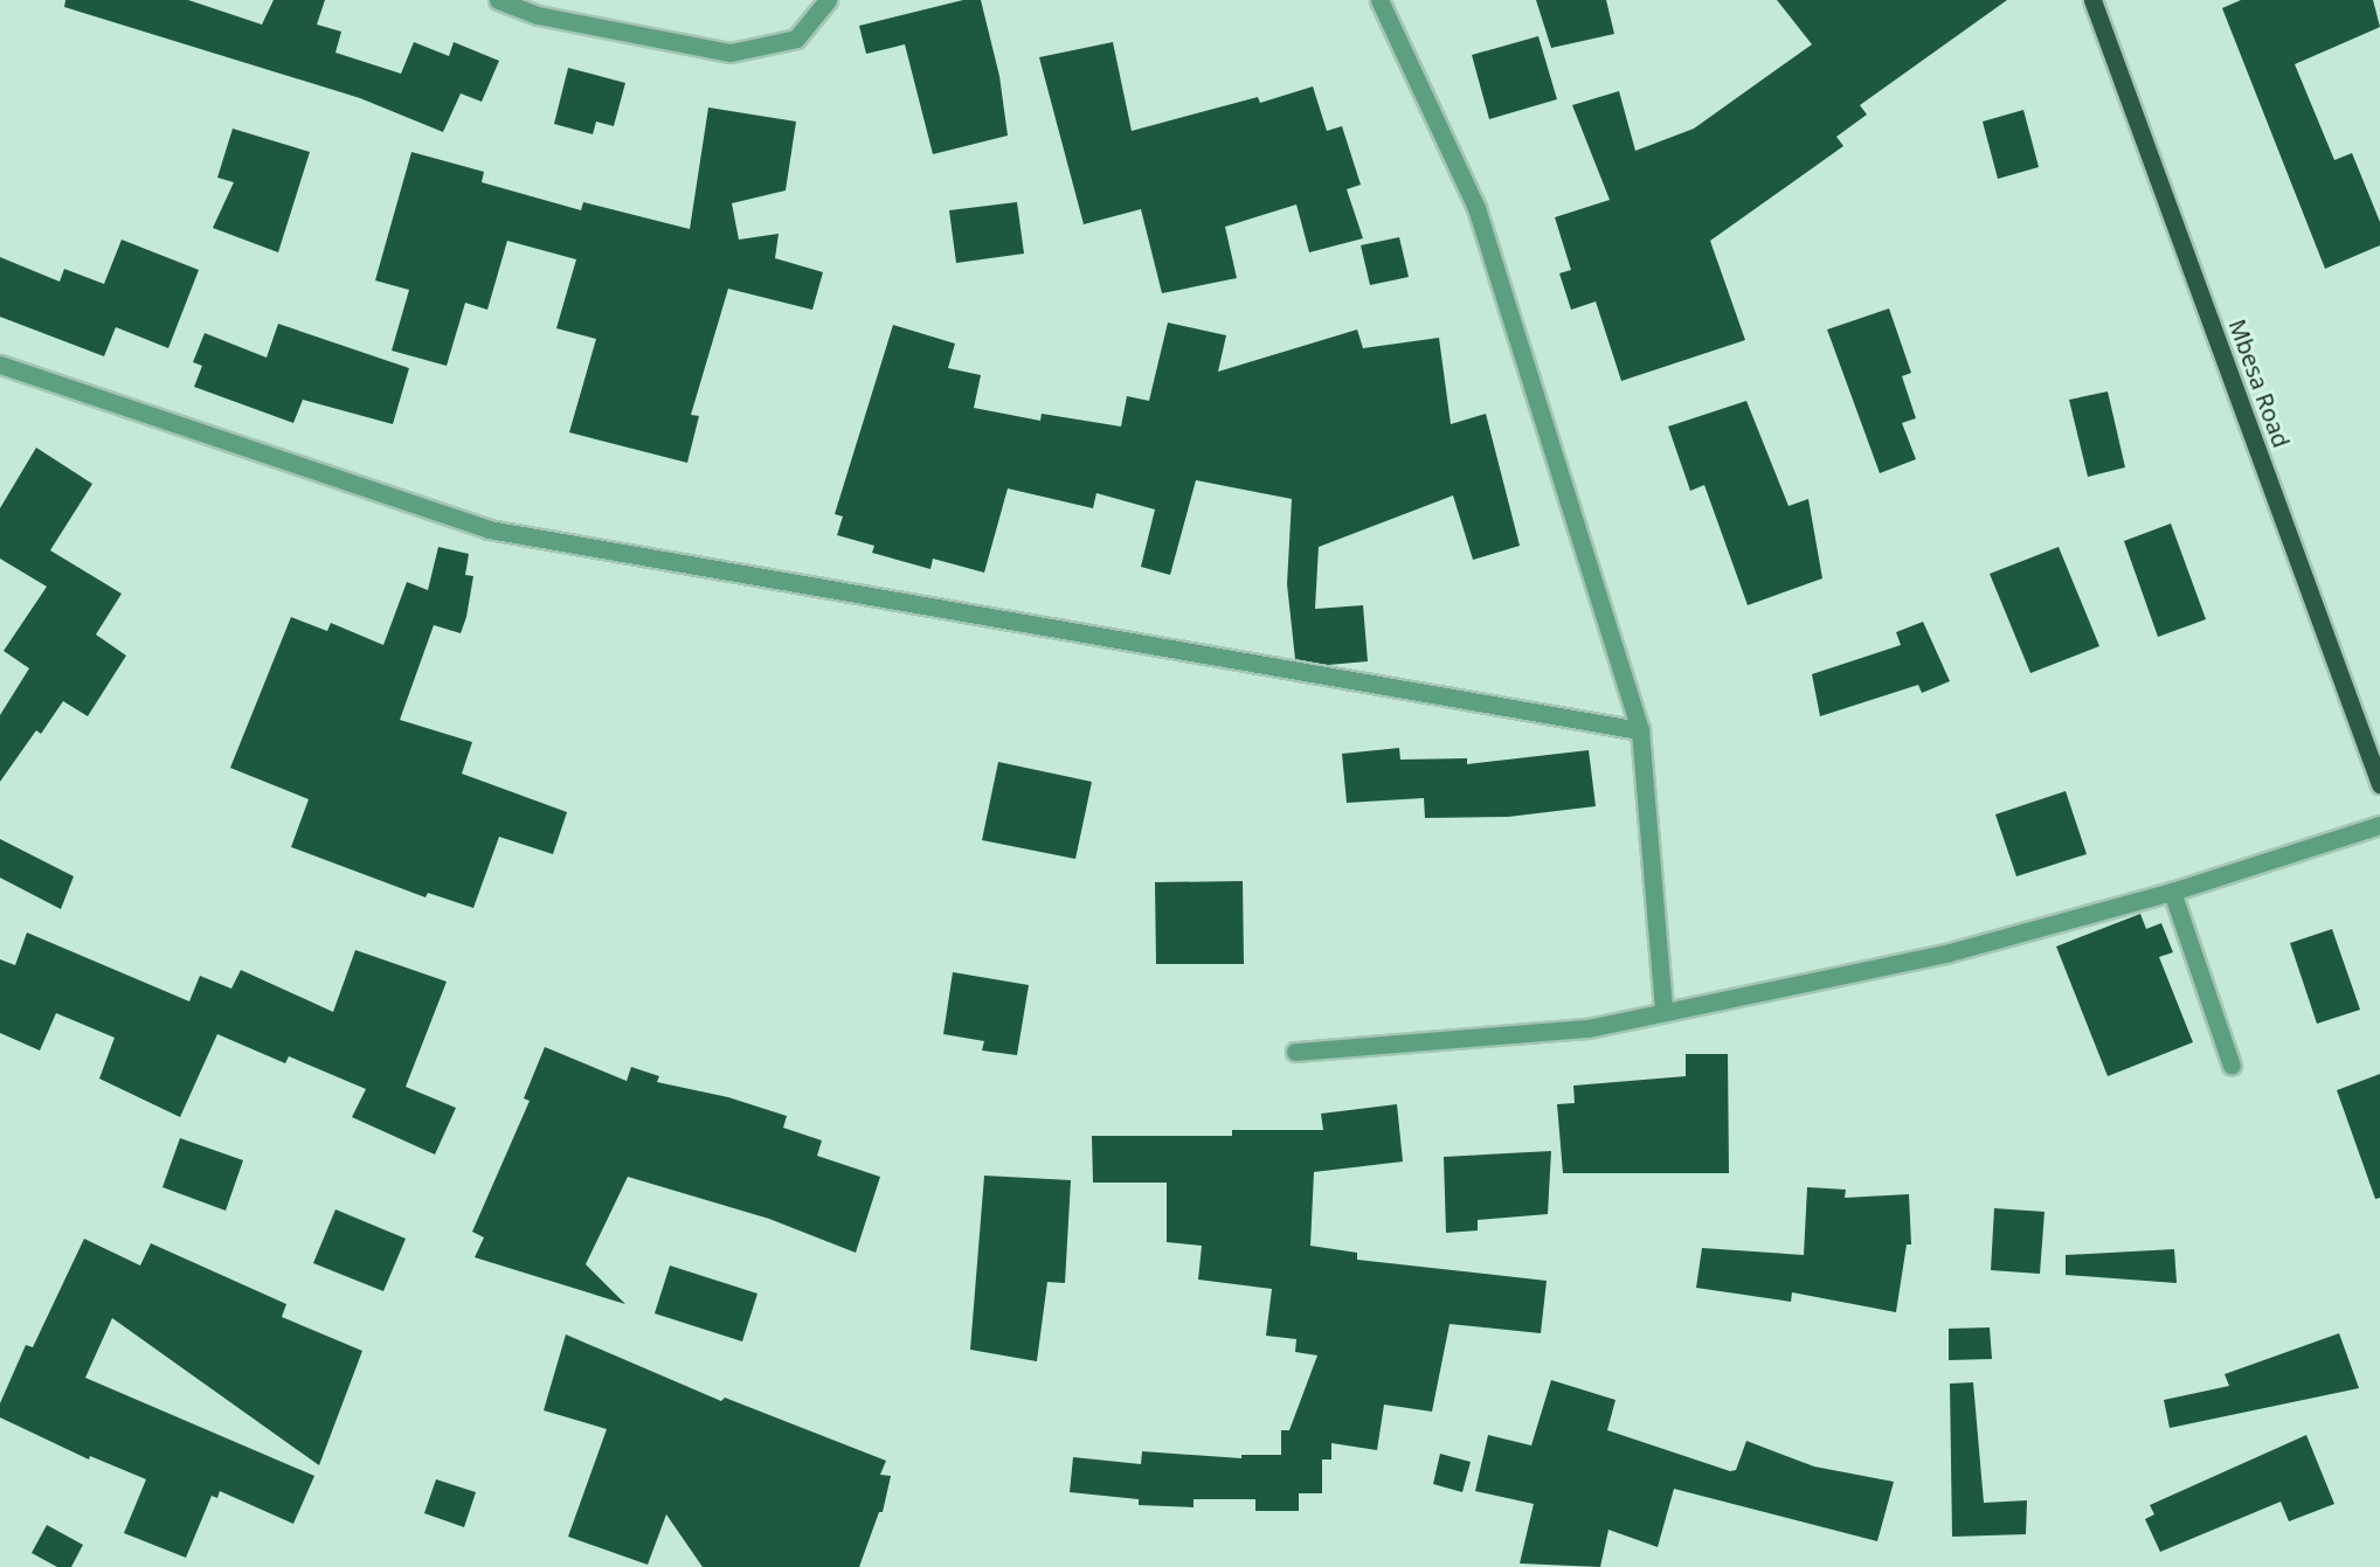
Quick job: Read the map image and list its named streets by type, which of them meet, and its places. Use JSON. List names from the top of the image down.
{
  "streets": {
    "main road": ["Mbesa Road"]
  }
}
